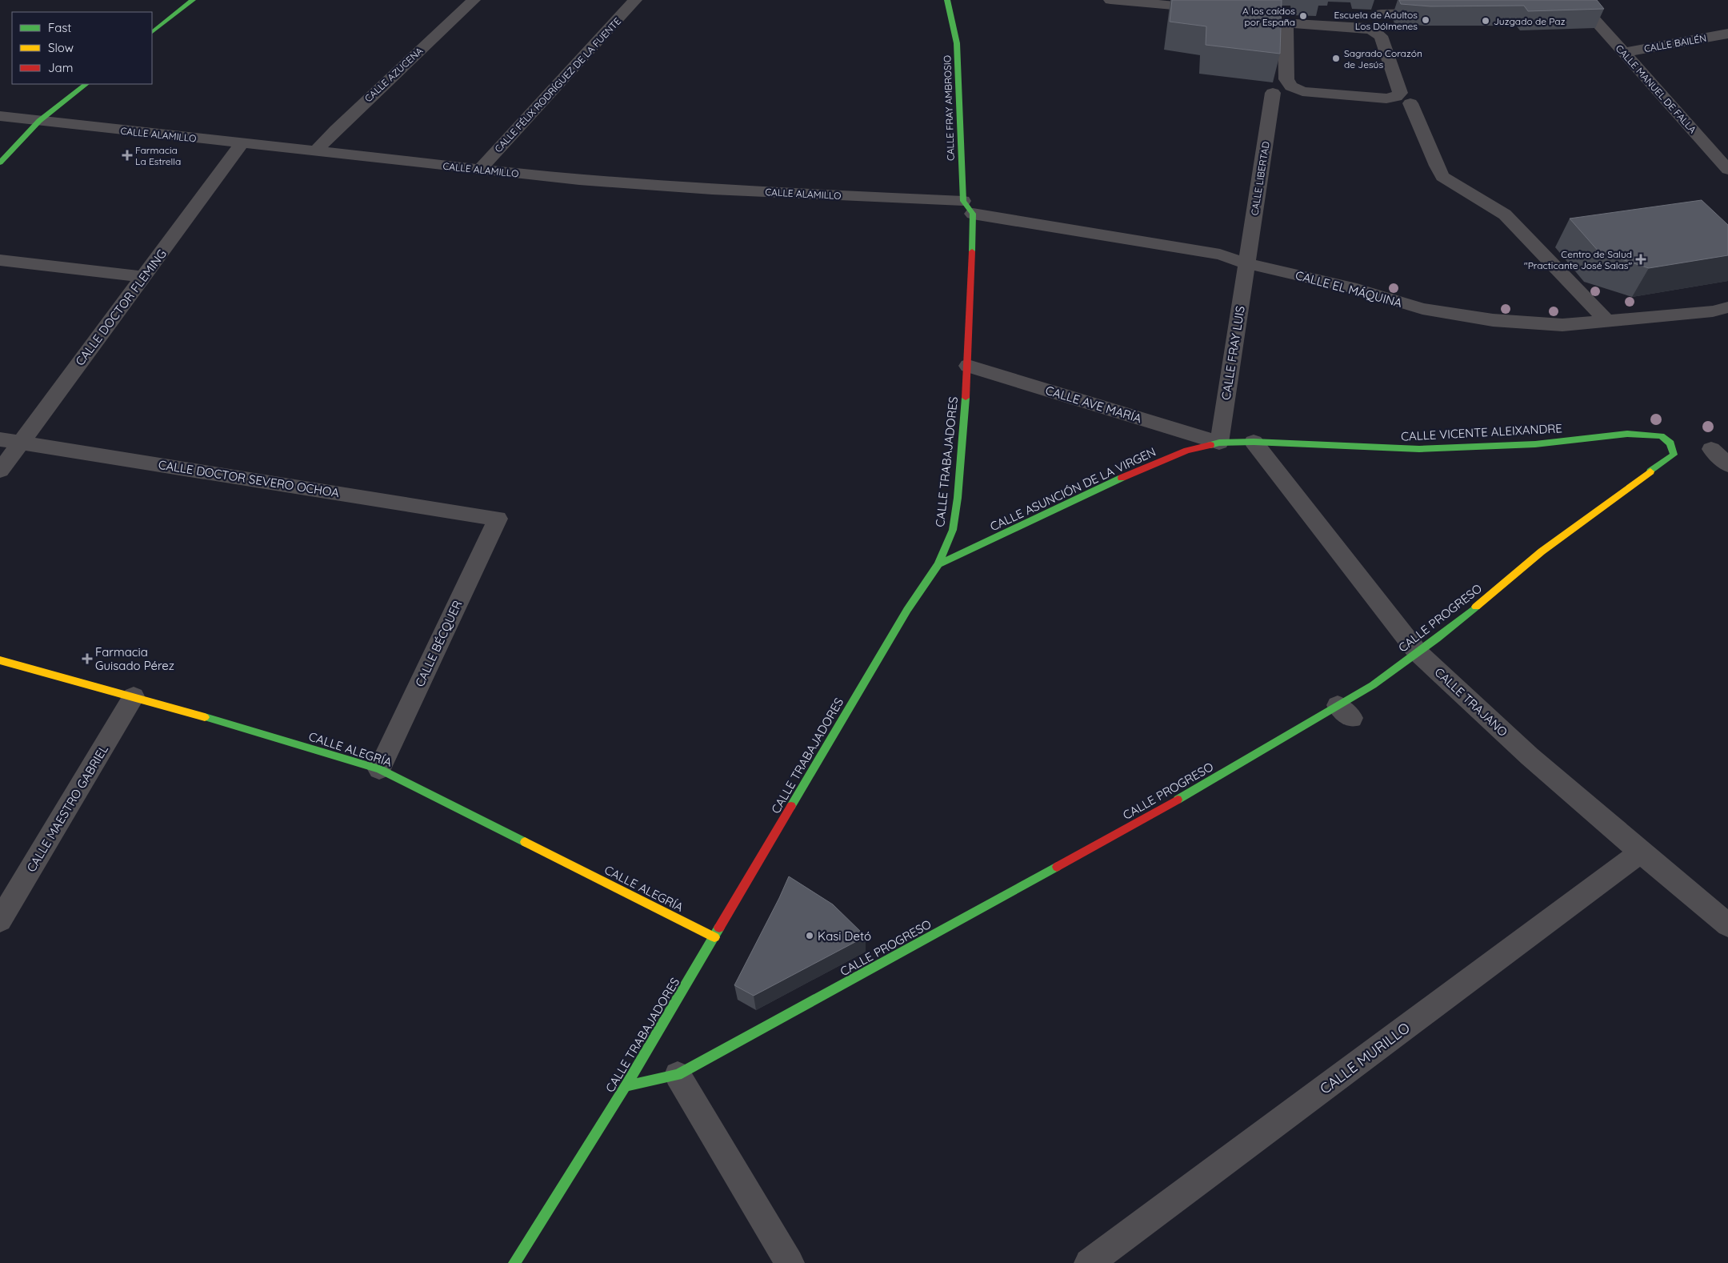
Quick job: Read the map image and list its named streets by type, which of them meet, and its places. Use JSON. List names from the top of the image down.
{
  "streets": {
    "street": [
      "CALLE BAILÉN",
      "CALLE AZUCENA",
      "CALLE FÉLIX RODRÍGUEZ DE LA FUENTE",
      "CALLE MANUEL DE FALLA",
      "CALLE FRAY AMBROSIO",
      "CALLE ALAMILLO",
      "CALLE LIBERTAD",
      "CALLE EL MÁQUINA",
      "CALLE DOCTOR FLEMING",
      "CALLE FRAY LUIS",
      "CALLE AVE MARÍA",
      "CALLE VICENTE ALEIXANDRE",
      "CALLE TRABAJADORES",
      "CALLE DOCTOR SEVERO OCHOA",
      "CALLE ASUNCIÓN DE LA VIRGEN",
      "CALLE PROGRESO",
      "CALLE BÉCQUER",
      "CALLE TRAJANO",
      "CALLE ALEGRÍA",
      "CALLE MAESTRO GABRIEL",
      "CALLE MURILLO"
    ]
  },
  "crossings": [
    ["CALLE BAILÉN", "CALLE MANUEL DE FALLA"],
    ["CALLE AZUCENA", "CALLE ALAMILLO"],
    ["CALLE FÉLIX RODRÍGUEZ DE LA FUENTE", "CALLE ALAMILLO"],
    ["CALLE FRAY AMBROSIO", "CALLE ALAMILLO"],
    ["CALLE FRAY AMBROSIO", "CALLE EL MÁQUINA"],
    ["CALLE FRAY AMBROSIO", "CALLE TRABAJADORES"],
    ["CALLE ALAMILLO", "CALLE EL MÁQUINA"],
    ["CALLE ALAMILLO", "CALLE DOCTOR FLEMING"],
    ["CALLE ALAMILLO", "CALLE TRABAJADORES"],
    ["CALLE LIBERTAD", "CALLE EL MÁQUINA"],
    ["CALLE LIBERTAD", "CALLE FRAY LUIS"],
    ["CALLE EL MÁQUINA", "CALLE FRAY LUIS"],
    ["CALLE EL MÁQUINA", "CALLE TRABAJADORES"],
    ["CALLE DOCTOR FLEMING", "CALLE DOCTOR SEVERO OCHOA"],
    ["CALLE FRAY LUIS", "CALLE AVE MARÍA"],
    ["CALLE FRAY LUIS", "CALLE VICENTE ALEIXANDRE"],
    ["CALLE FRAY LUIS", "CALLE ASUNCIÓN DE LA VIRGEN"],
    ["CALLE AVE MARÍA", "CALLE VICENTE ALEIXANDRE"],
    ["CALLE AVE MARÍA", "CALLE TRABAJADORES"],
    ["CALLE AVE MARÍA", "CALLE ASUNCIÓN DE LA VIRGEN"],
    ["CALLE VICENTE ALEIXANDRE", "CALLE ASUNCIÓN DE LA VIRGEN"],
    ["CALLE VICENTE ALEIXANDRE", "CALLE PROGRESO"],
    ["CALLE VICENTE ALEIXANDRE", "CALLE TRAJANO"],
    ["CALLE TRABAJADORES", "CALLE ASUNCIÓN DE LA VIRGEN"],
    ["CALLE TRABAJADORES", "CALLE PROGRESO"],
    ["CALLE TRABAJADORES", "CALLE ALEGRÍA"],
    ["CALLE DOCTOR SEVERO OCHOA", "CALLE BÉCQUER"],
    ["CALLE PROGRESO", "CALLE TRAJANO"],
    ["CALLE BÉCQUER", "CALLE ALEGRÍA"],
    ["CALLE TRAJANO", "CALLE MURILLO"],
    ["CALLE ALEGRÍA", "CALLE MAESTRO GABRIEL"]
  ],
  "places": {
    "other": [
      "A los caídos por España",
      "Escuela de Adultos Los Dólmenes",
      "Juzgado de Paz",
      "Sagrado Corazón de Jesús",
      "Kasi Detó"
    ],
    "health": ["Farmacia La Estrella", "Centro de Salud \"Practicante José Salas\"", "Farmacia Guisado Pérez"]
  },
  "legend": ["Fast", "Slow", "Jam"]
}
